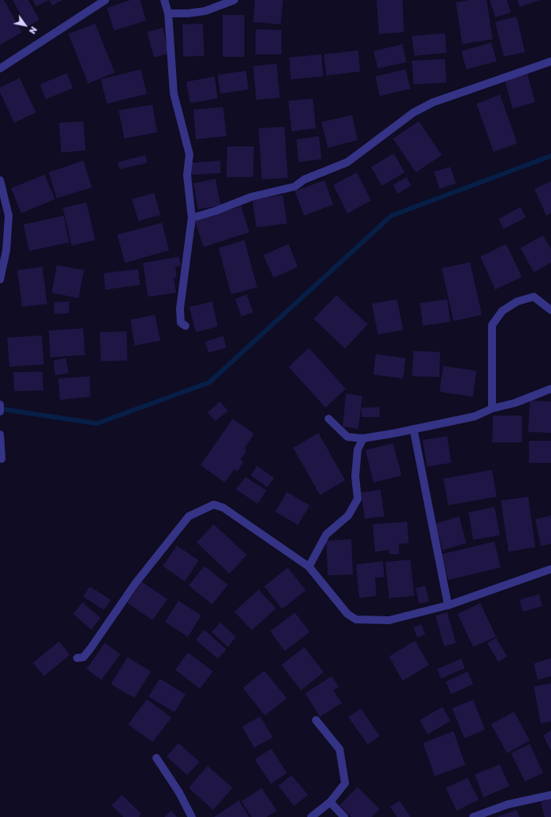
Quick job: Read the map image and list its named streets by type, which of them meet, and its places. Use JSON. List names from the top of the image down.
{
  "north": "bottom right"
}
